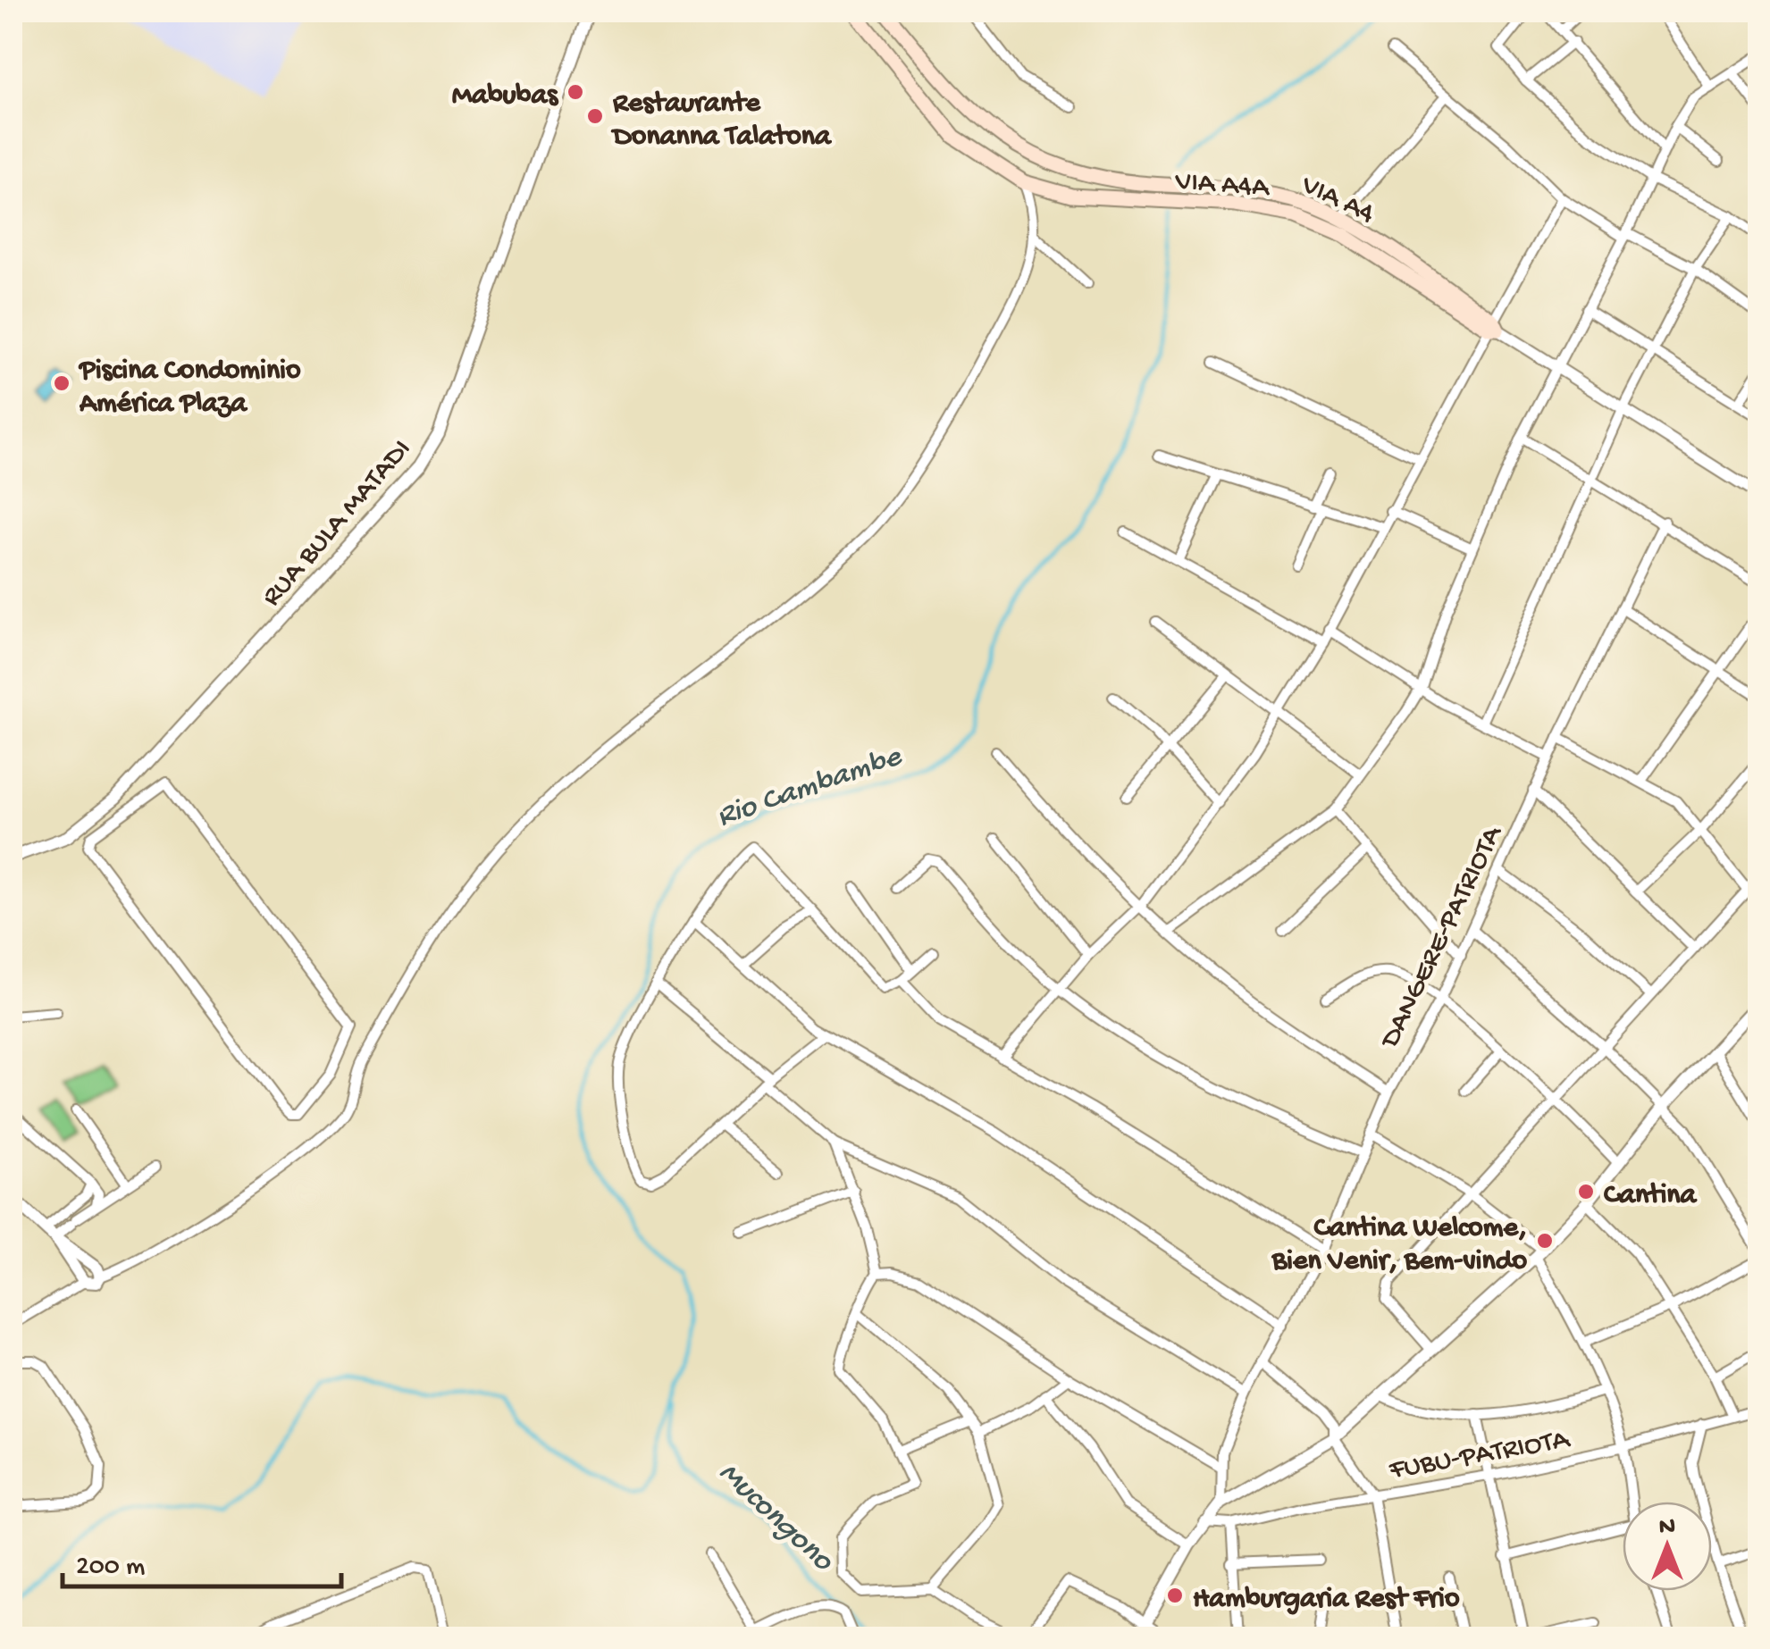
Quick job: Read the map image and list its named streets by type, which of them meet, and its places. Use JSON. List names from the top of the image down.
{
  "streets": {
    "main road": ["VIA A4A", "VIA A4"],
    "street": ["RUA BULA MATADI", "DANGERE-PATRIOTA", "FUBU-PATRIOTA"]
  },
  "crossings": [
    ["VIA A4A", "VIA A4"]
  ],
  "water": ["Rio Cambambe", "Mucongono"],
  "places": [
    "Mabubas",
    "Restaurante Donanna Talatona",
    "Piscina Condominio América Plaza",
    "Cantina",
    "Cantina Welcome, Bien Venir, Bem-vindo",
    "Hamburgaria Rest Frio"
  ],
  "scale_bar": "200 m",
  "north": "top"
}
